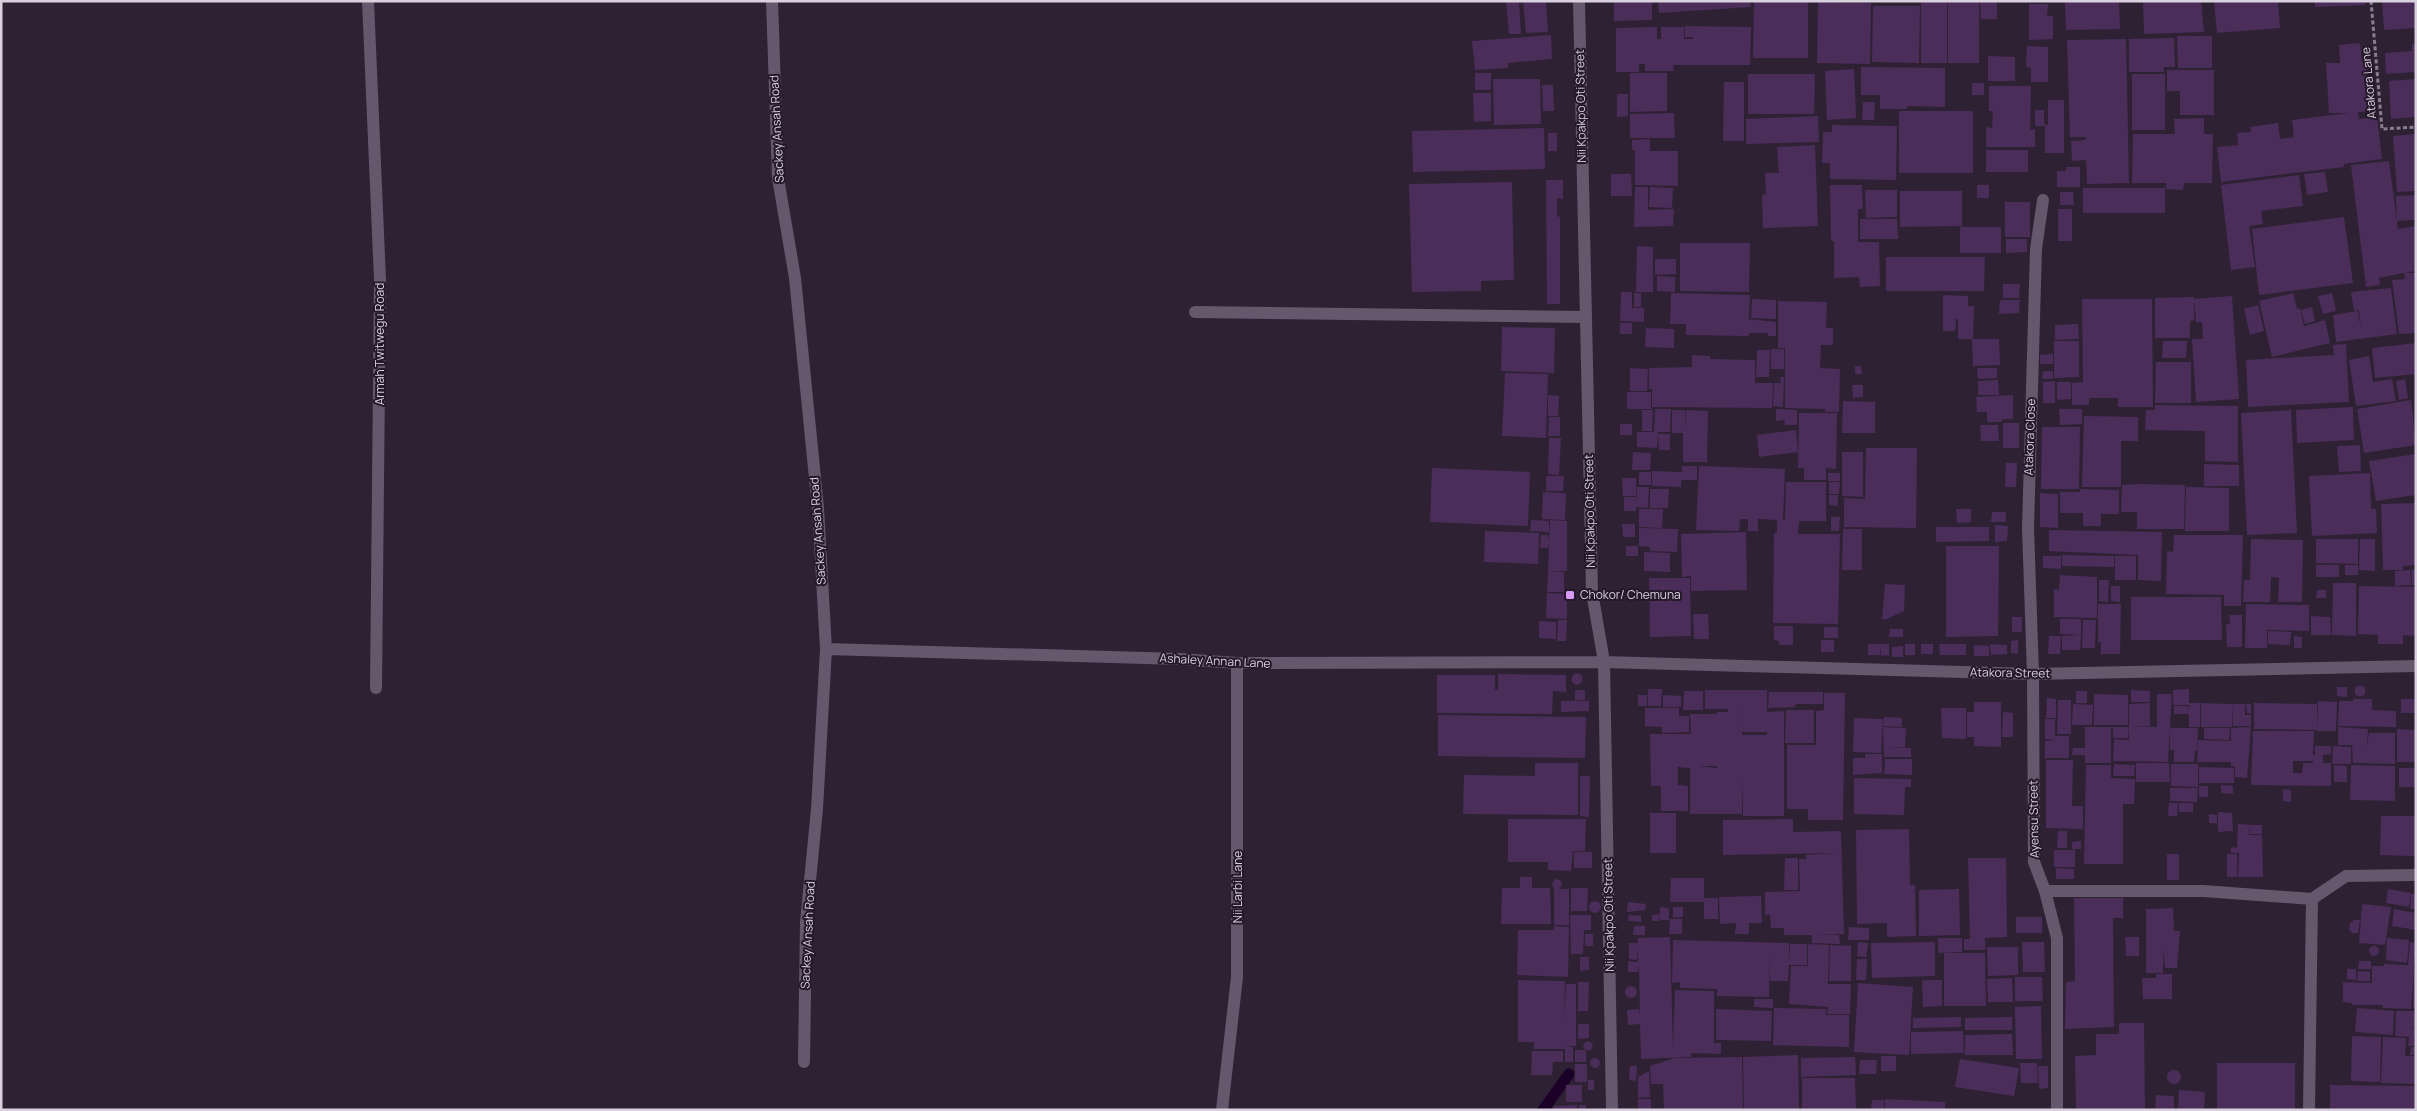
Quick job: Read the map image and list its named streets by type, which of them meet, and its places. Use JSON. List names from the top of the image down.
{
  "streets": {
    "street": [
      "Nii Kpakpo Oti Street",
      "Sackey Ansah Road",
      "Armah Twitwegu Road",
      "Atakora Close",
      "Ashaley Annan Lane",
      "Atakora Street",
      "Ayensu Street",
      "Nii Larbi Lane"
    ],
    "path": ["Atakora Lane"]
  },
  "crossings": [
    ["Nii Kpakpo Oti Street", "Ashaley Annan Lane"],
    ["Nii Kpakpo Oti Street", "Atakora Street"],
    ["Sackey Ansah Road", "Ashaley Annan Lane"],
    ["Atakora Close", "Atakora Street"],
    ["Atakora Close", "Ayensu Street"],
    ["Ashaley Annan Lane", "Atakora Street"],
    ["Ashaley Annan Lane", "Nii Larbi Lane"],
    ["Atakora Street", "Ayensu Street"]
  ],
  "places": {
    "transit": ["Chokor/ Chemuna"]
  }
}
